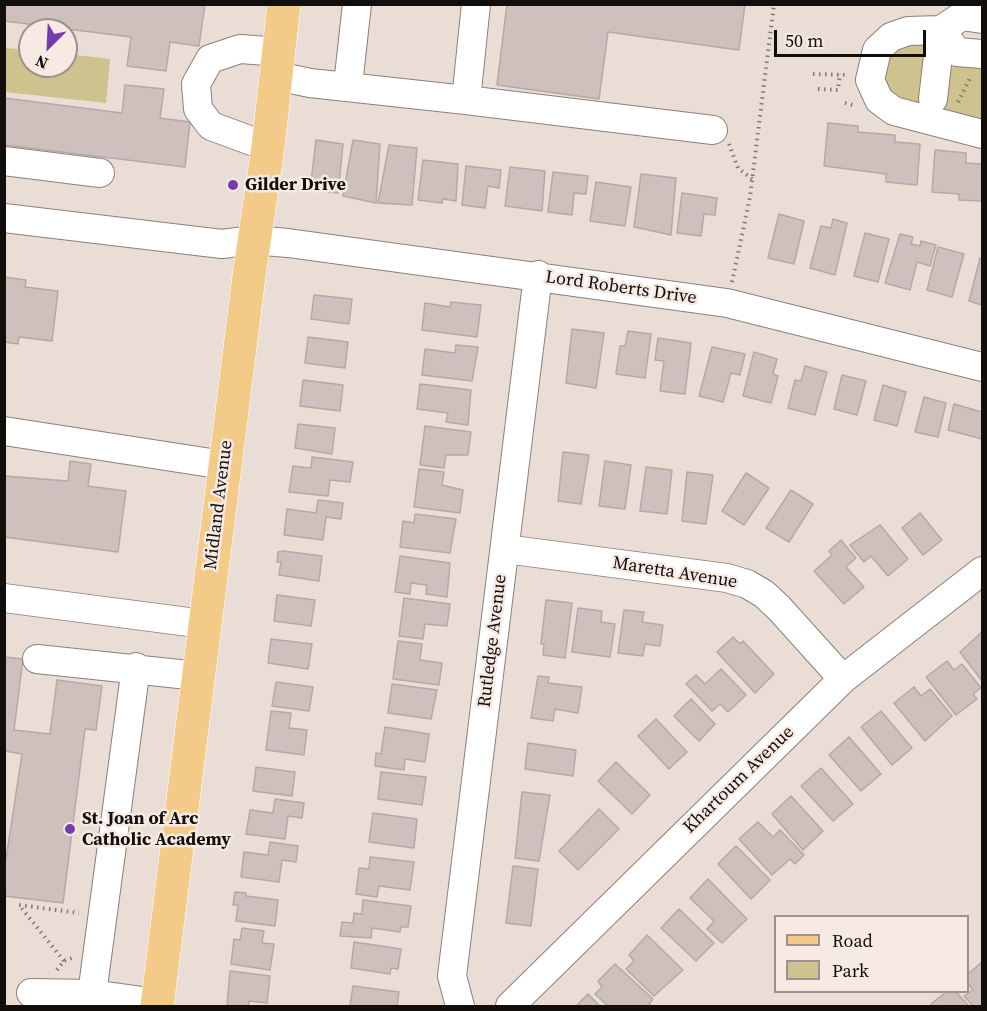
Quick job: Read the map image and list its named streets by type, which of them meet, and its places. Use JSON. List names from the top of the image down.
{
  "streets": {
    "main road": ["Midland Avenue"],
    "street": [
      "Lord Roberts Drive",
      "Maretta Avenue",
      "Rutledge Avenue",
      "Khartoum Avenue"
    ]
  },
  "crossings": [
    ["Lord Roberts Drive", "Midland Avenue"],
    ["Lord Roberts Drive", "Rutledge Avenue"],
    ["Maretta Avenue", "Rutledge Avenue"],
    ["Maretta Avenue", "Khartoum Avenue"]
  ],
  "places": ["Gilder Drive", "St. Joan of Arc Catholic Academy"],
  "legend": ["Road", "Park"],
  "scale_bar": "50 m",
  "north": "bottom left"
}
